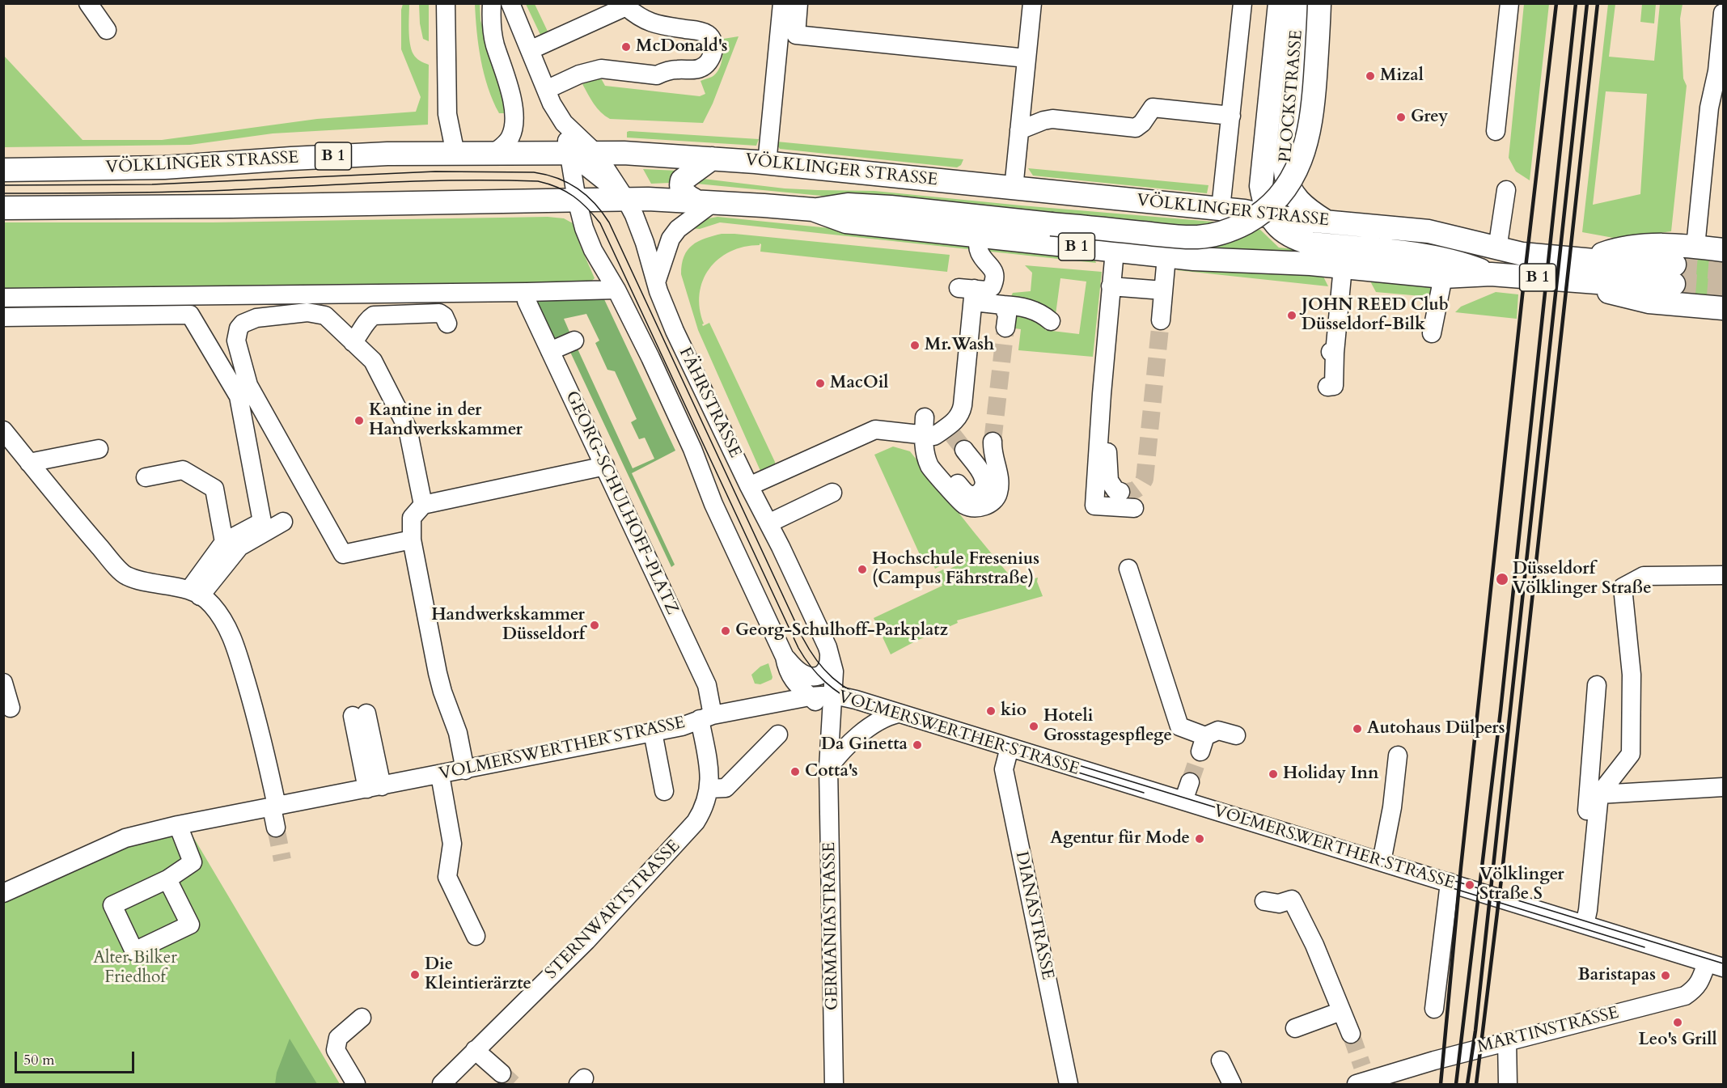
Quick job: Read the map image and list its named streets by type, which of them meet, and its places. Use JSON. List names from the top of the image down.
{
  "streets": {
    "main road": ["PLOCKSTRASSE", "B 1", "VÖLKLINGER STRASSE"],
    "street": [
      "FÄHRSTRASSE",
      "GEORG-SCHULHOFF-PLATZ",
      "VOLMERSWERTHER STRASSE",
      "STERNWARTSTRASSE",
      "DIANASTRASSE",
      "GERMANIASTRASSE",
      "MARTINSTRASSE"
    ]
  },
  "crossings": [
    ["PLOCKSTRASSE", "B 1"],
    ["PLOCKSTRASSE", "VÖLKLINGER STRASSE"],
    ["B 1", "VÖLKLINGER STRASSE"],
    ["VÖLKLINGER STRASSE", "FÄHRSTRASSE"],
    ["FÄHRSTRASSE", "VOLMERSWERTHER STRASSE"],
    ["FÄHRSTRASSE", "GERMANIASTRASSE"],
    ["GEORG-SCHULHOFF-PLATZ", "VOLMERSWERTHER STRASSE"],
    ["GEORG-SCHULHOFF-PLATZ", "STERNWARTSTRASSE"],
    ["VOLMERSWERTHER STRASSE", "STERNWARTSTRASSE"],
    ["VOLMERSWERTHER STRASSE", "DIANASTRASSE"],
    ["VOLMERSWERTHER STRASSE", "GERMANIASTRASSE"],
    ["VOLMERSWERTHER STRASSE", "MARTINSTRASSE"]
  ],
  "parks": ["Alter Bilker Friedhof"],
  "places": [
    "McDonald's",
    "Mizal",
    "Grey",
    "JOHN REED Club Düsseldorf-Bilk",
    "Mr.Wash",
    "MacOil",
    "Kantine in der Handwerkskammer",
    "Hochschule Fresenius (Campus Fährstraße)",
    "Düsseldorf Völklinger Straße",
    "Handwerkskammer Düsseldorf",
    "Georg-Schulhoff-Parkplatz",
    "kio",
    "Hoteli Grosstagespflege",
    "Autohaus Dülpers",
    "Da Ginetta",
    "Cotta's",
    "Holiday Inn",
    "Agentur für Mode",
    "Völklinger Straße S",
    "Die Kleintierärzte",
    "Baristapas",
    "Leo's Grill"
  ],
  "scale_bar": "50 m"
}
